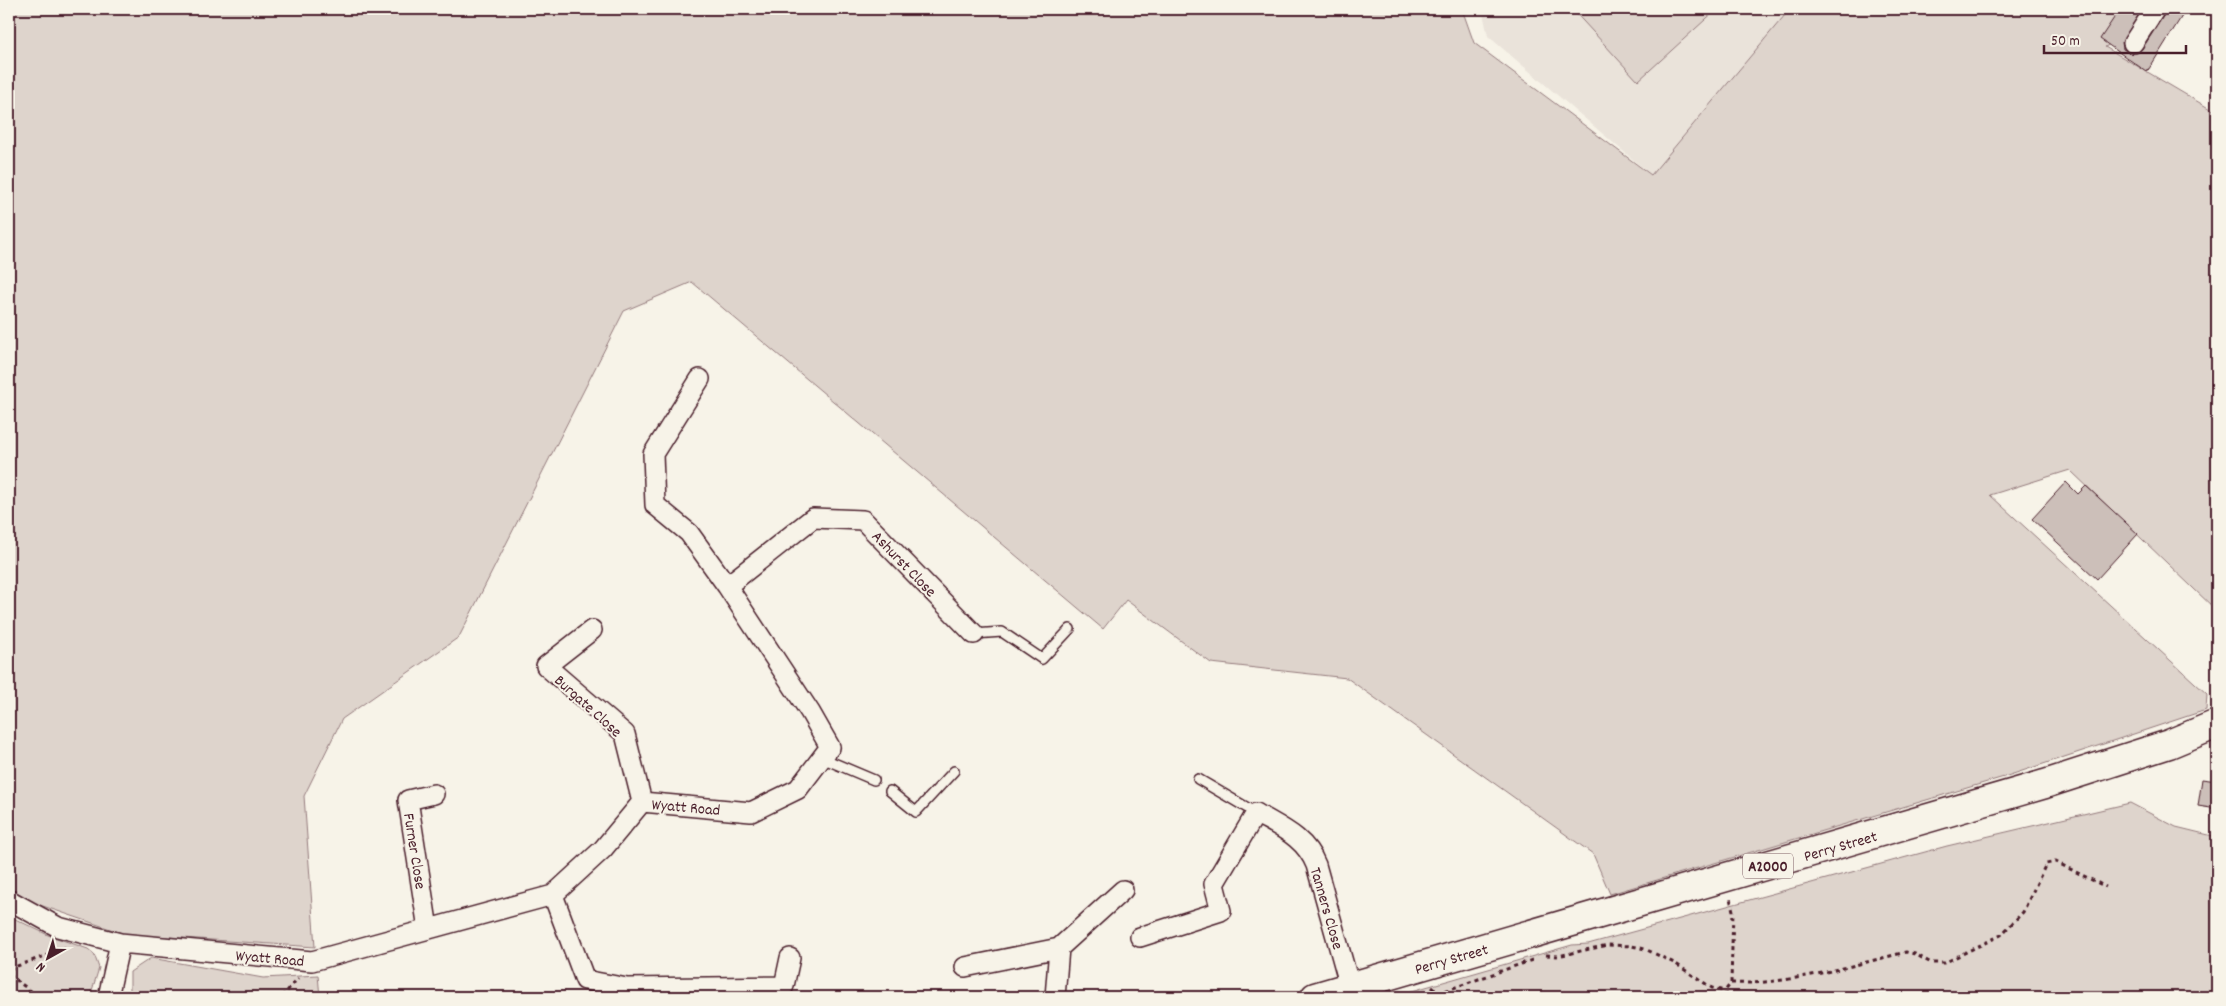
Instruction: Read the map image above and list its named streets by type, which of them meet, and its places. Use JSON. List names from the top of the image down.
{
  "streets": {
    "main road": ["Perry Street", "A2000"],
    "street": [
      "Ashurst Close",
      "Burgate Close",
      "Wyatt Road",
      "Furner Close",
      "Tanners Close"
    ]
  },
  "crossings": [
    ["Burgate Close", "Wyatt Road"],
    ["Wyatt Road", "Furner Close"],
    ["Perry Street", "Tanners Close"]
  ],
  "scale_bar": "50 m",
  "north": "bottom left"
}
